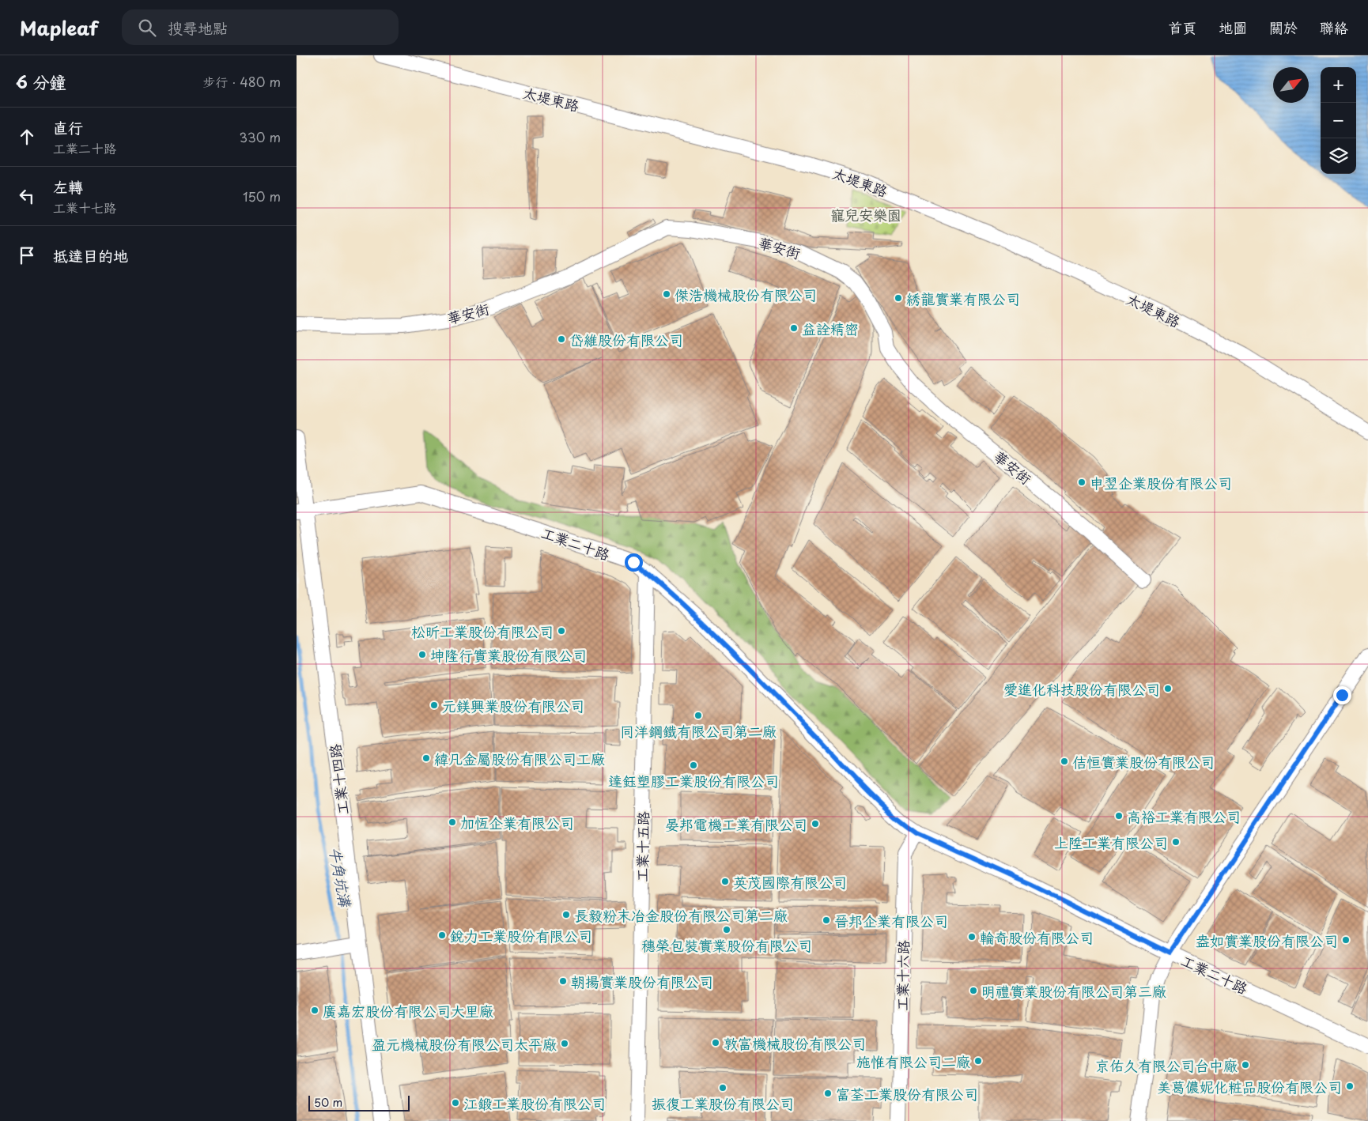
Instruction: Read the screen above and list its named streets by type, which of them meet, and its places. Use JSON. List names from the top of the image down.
{
  "streets": {
    "street": [
      "太堤東路",
      "華安街",
      "工業二十路",
      "工業十四路",
      "工業十五路",
      "工業十六路"
    ]
  },
  "crossings": [
    ["工業二十路", "工業十四路"],
    ["工業二十路", "工業十五路"],
    ["工業二十路", "工業十六路"]
  ],
  "water": ["牛角坑溝"],
  "parks": ["寵兒安樂園"],
  "places": [
    "傑浩機械股份有限公司",
    "綉龍實業有限公司",
    "益詮精密",
    "岱維股份有限公司",
    "申翌企業股份有限公司",
    "松昕工業股份有限公司",
    "坤隆行實業股份有限公司",
    "愛進化科技股份有限公司",
    "元鎂興業股份有限公司",
    "同洋鋼鐵有限公司第二廠",
    "緯凡金屬股份有限公司工廠",
    "佶恒實業股份有限公司",
    "達鈺塑膠工業股份有限公司",
    "高裕工業有限公司",
    "加恆企業有限公司",
    "晏邦電機工業有限公司",
    "上陞工業有限公司",
    "英茂國際有限公司",
    "長毅粉末冶金股份有限公司第二廠",
    "晉邦企業有限公司",
    "穗榮包裝實業股份有限公司",
    "銳力工業股份有限公司",
    "輪奇股份有限公司",
    "盎如實業股份有限公司",
    "朝揚實業股份有限公司",
    "明禮實業股份有限公司第三廠",
    "廣嘉宏股份有限公司大里廠",
    "敦富機械股份有限公司",
    "盈元機械股份有限公司太平廠",
    "施惟有限公司二廠",
    "京佑久有限公司台中廠",
    "美葛儂妮化粧品股份有限公司",
    "振復工業股份有限公司",
    "富荃工業股份有限公司",
    "江鍛工業股份有限公司"
  ],
  "scale_bar": "50 m",
  "north": "top right",
  "page": {
    "header": "Mapleaf",
    "search": "搜尋地點",
    "nav": [
      "首頁",
      "地圖",
      "關於",
      "聯絡"
    ],
    "heading": ["6 分鐘", "步行 · 480 m"],
    "map_buttons": ["+", "−"],
    "list": [
      ["直行", "工業二十路", "330 m"],
      ["左轉", "工業十七路", "150 m"],
      "抵達目的地"
    ],
    "scale": "50 m"
  }
}
